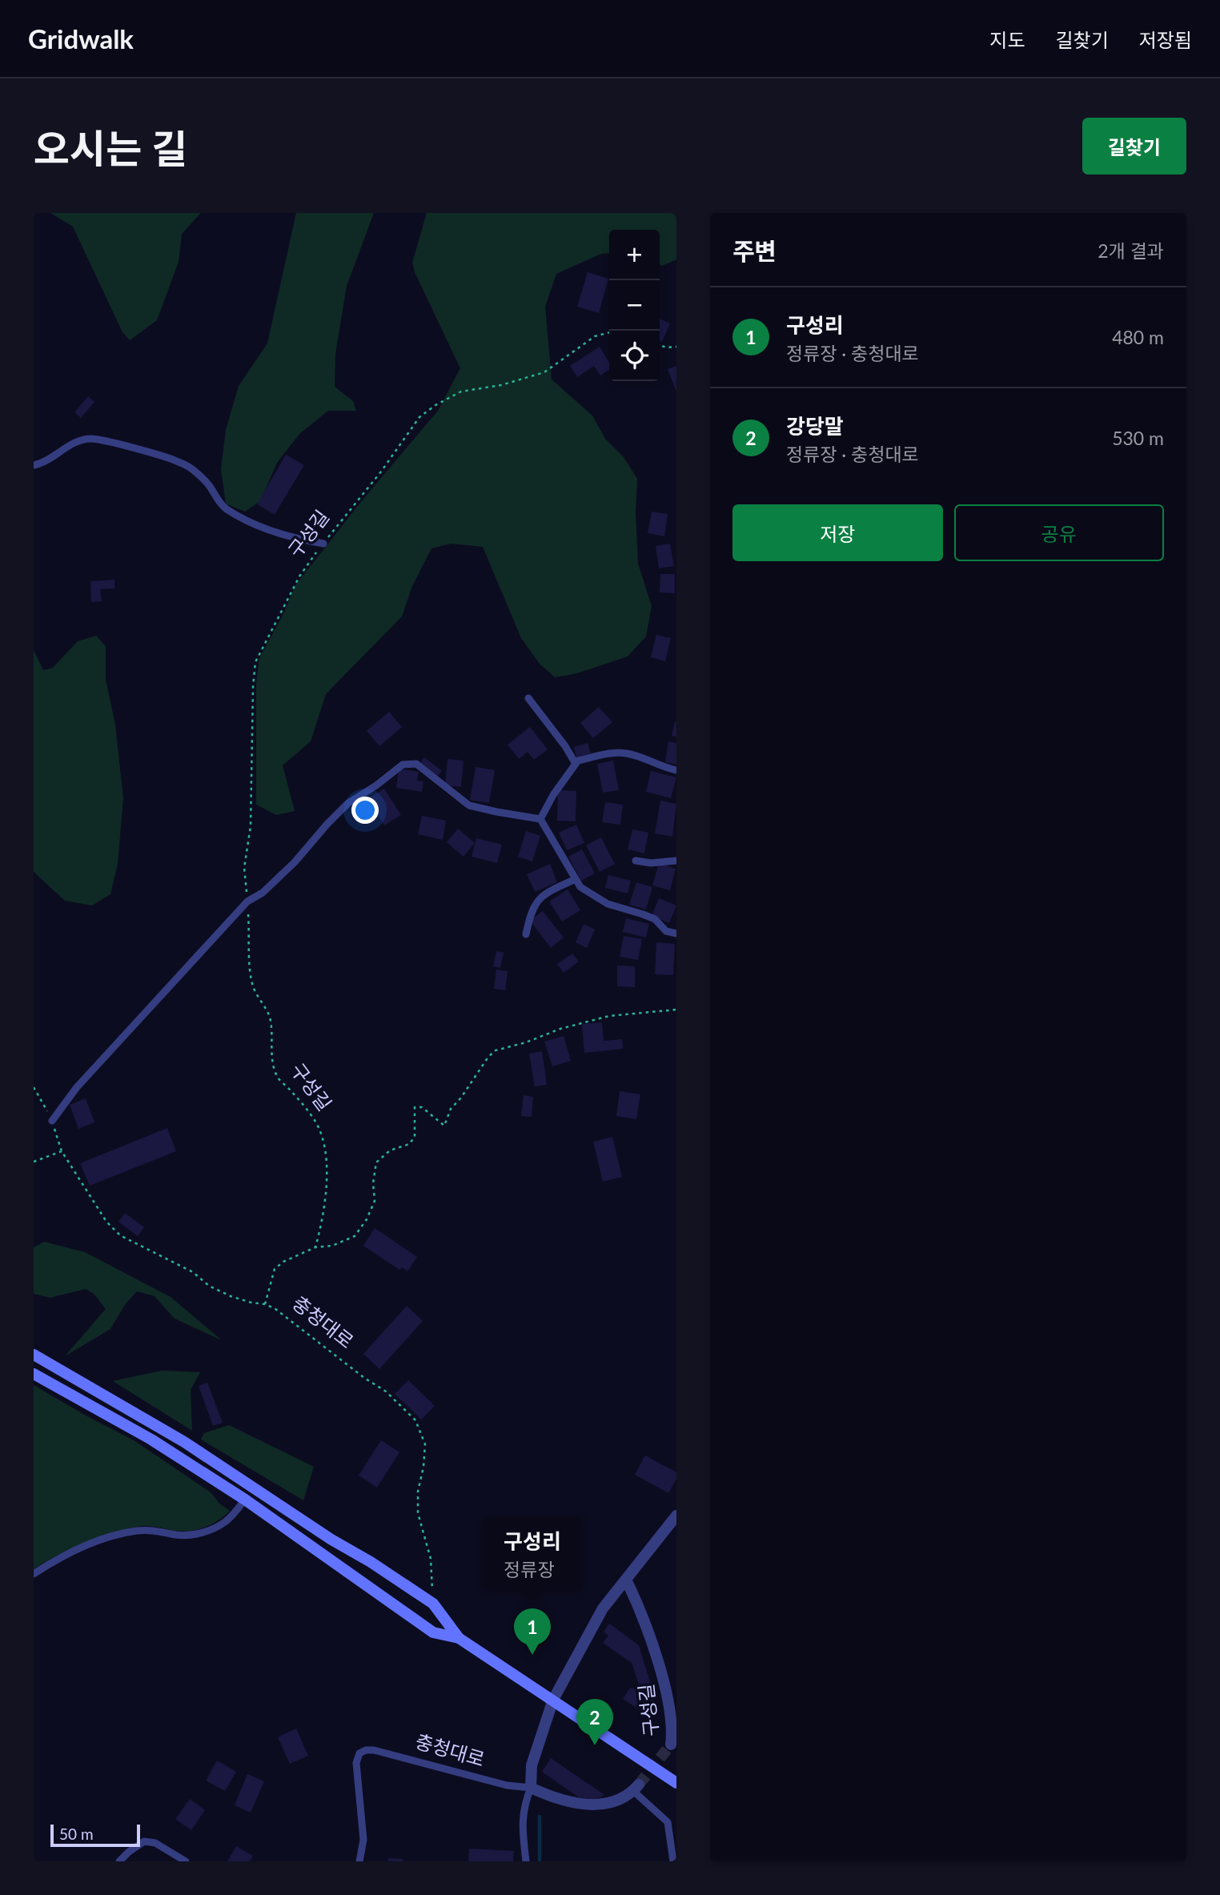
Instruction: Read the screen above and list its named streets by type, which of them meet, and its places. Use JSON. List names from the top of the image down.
{
  "streets": {
    "street": ["구성길"],
    "lane": ["충청대로"]
  },
  "scale_bar": "50 m",
  "page": {
    "header": "Gridwalk",
    "nav": ["지도", "길찾기", "저장됨"],
    "title": "오시는 길",
    "buttons": [
      "길찾기",
      ["저장", "공유"]
    ],
    "heading": ["주변", "2개 결과"],
    "map_buttons": ["+", "−"],
    "list": [
      {
        "mark": "1",
        "name": "구성리",
        "note": "정류장 · 충청대로",
        "value": "480 m"
      },
      {
        "mark": "2",
        "name": "강당말",
        "note": "정류장 · 충청대로",
        "value": "530 m"
      }
    ],
    "popup": ["구성리", "정류장"],
    "pins": ["1", "2"],
    "scale": "50 m"
  }
}
